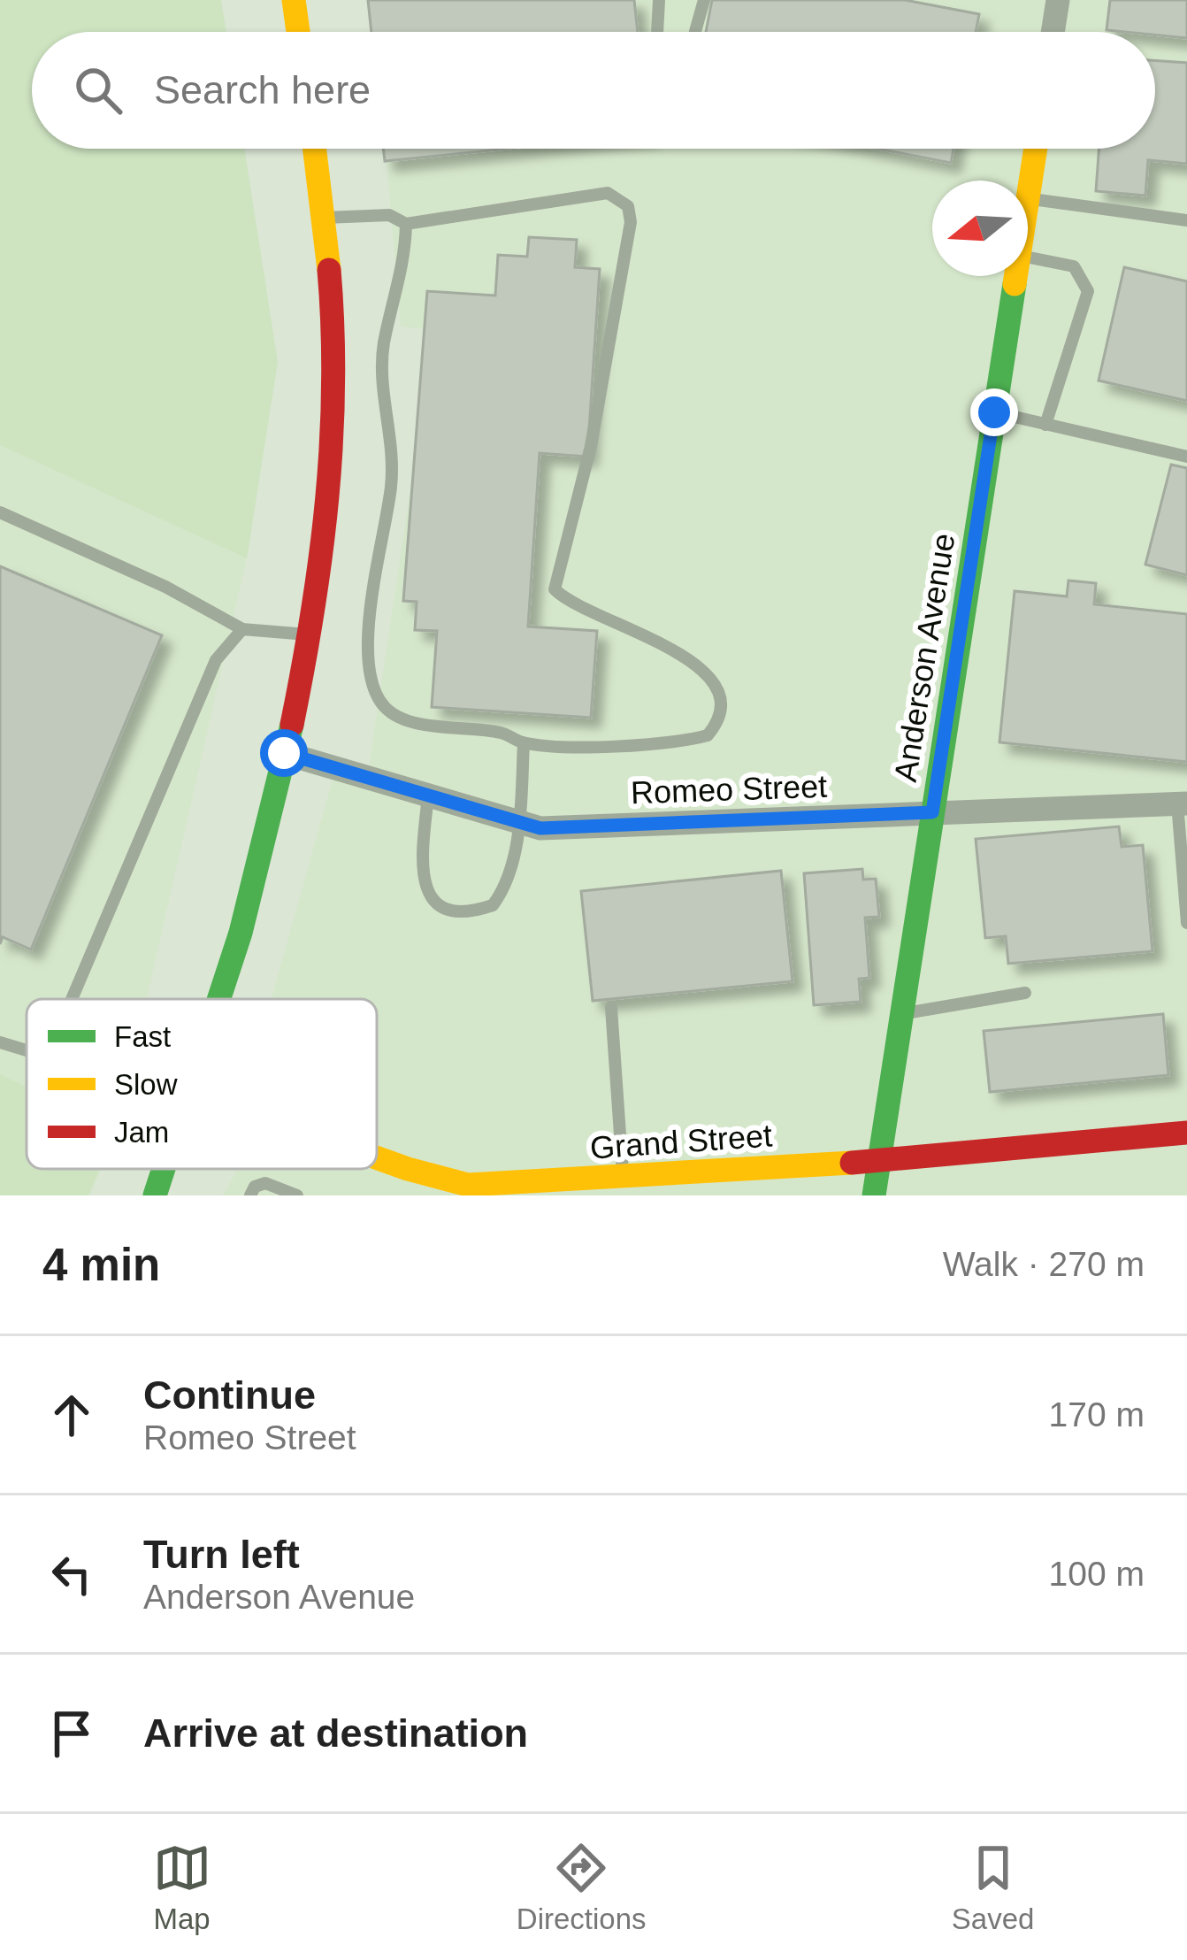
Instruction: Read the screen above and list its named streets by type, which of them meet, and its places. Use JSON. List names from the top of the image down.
{
  "streets": {
    "street": ["Anderson Avenue", "Romeo Street", "Grand Street"]
  },
  "crossings": [
    ["Anderson Avenue", "Romeo Street"],
    ["Anderson Avenue", "Grand Street"]
  ],
  "legend": ["Fast", "Slow", "Jam"],
  "north": "left",
  "page": {
    "search": "Search here",
    "heading": ["4 min", "Walk · 270 m"],
    "list": [
      ["Continue", "Romeo Street", "170 m"],
      ["Turn left", "Anderson Avenue", "100 m"],
      "Arrive at destination"
    ],
    "nav": ["Map", "Directions", "Saved"]
  }
}
